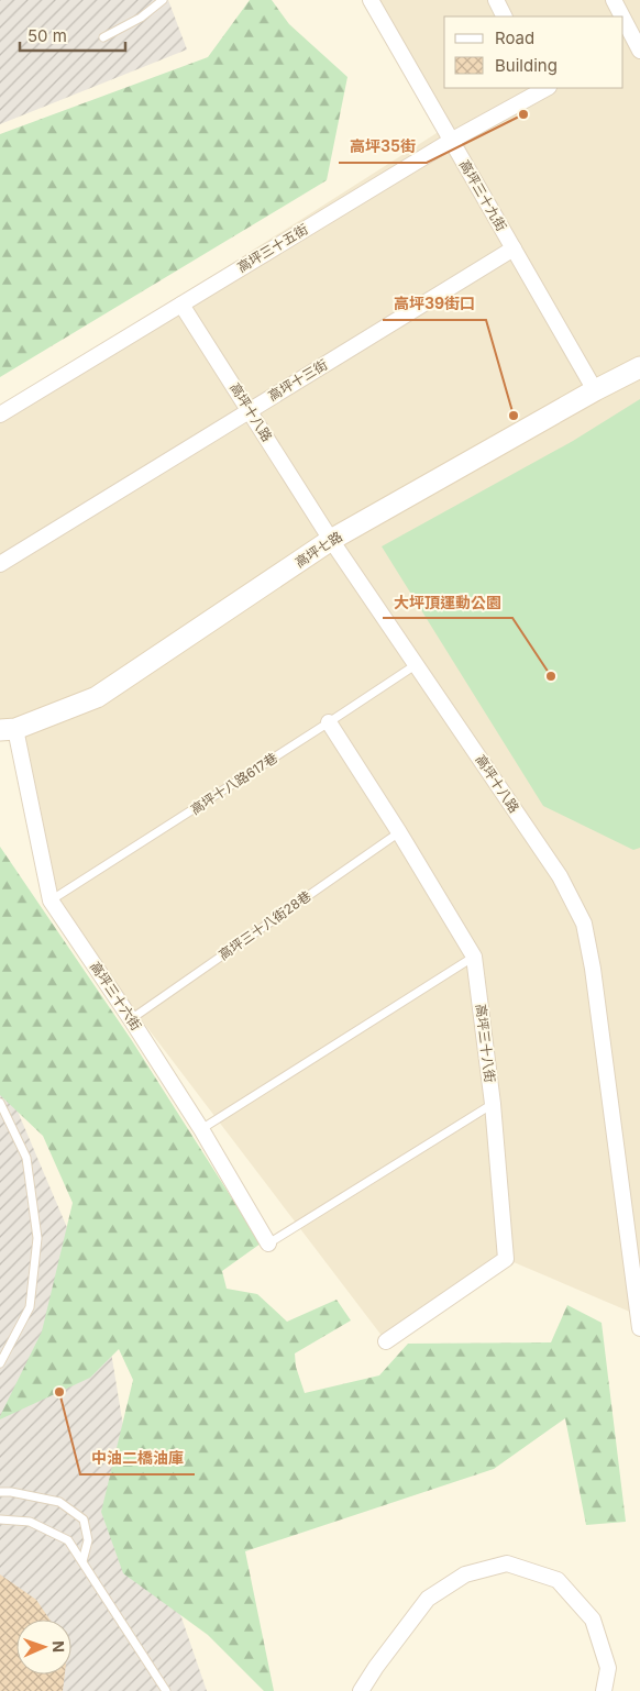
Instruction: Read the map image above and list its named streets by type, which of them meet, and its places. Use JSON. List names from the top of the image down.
{
  "streets": {
    "street": [
      "高坪三十九街",
      "高坪三十五街",
      "高坪十三街",
      "高坪十八路",
      "高坪七路",
      "高坪三十六街",
      "高坪三十八街"
    ],
    "lane": ["高坪十八路617巷", "高坪三十八街28巷"]
  },
  "crossings": [
    ["高坪三十九街", "高坪三十五街"],
    ["高坪三十九街", "高坪十三街"],
    ["高坪三十九街", "高坪七路"],
    ["高坪三十五街", "高坪十八路"],
    ["高坪十三街", "高坪十八路"],
    ["高坪十八路", "高坪七路"],
    ["高坪十八路", "高坪十八路617巷"],
    ["高坪七路", "高坪三十六街"],
    ["高坪十八路617巷", "高坪三十六街"],
    ["高坪十八路617巷", "高坪三十八街"],
    ["高坪三十八街28巷", "高坪三十六街"],
    ["高坪三十八街28巷", "高坪三十八街"]
  ],
  "places": [
    "高坪35街",
    "高坪39街口",
    "大坪頂運動公園",
    "中油二橋油庫"
  ],
  "legend": ["Road", "Building"],
  "scale_bar": "50 m",
  "north": "right"
}
